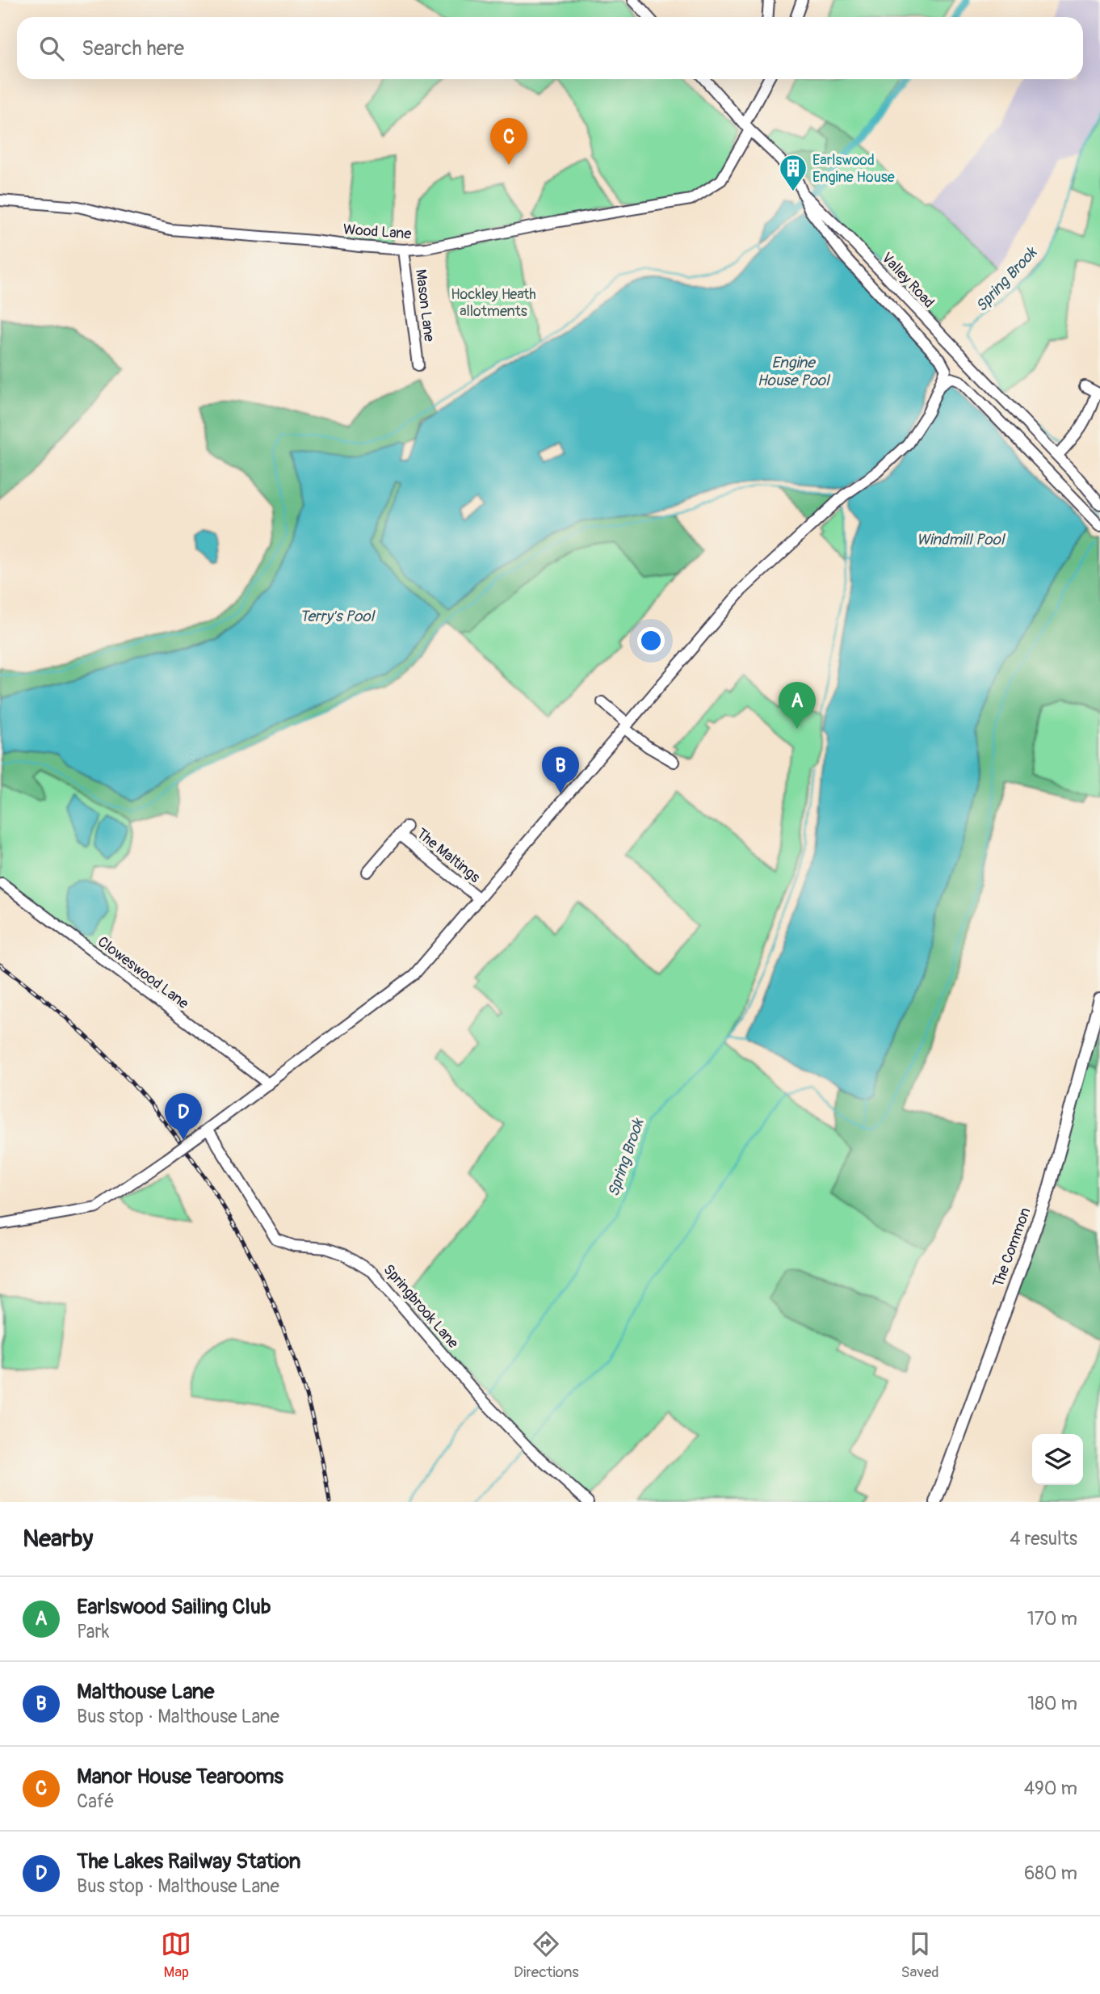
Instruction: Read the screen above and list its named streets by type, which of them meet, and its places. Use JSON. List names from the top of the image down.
{
  "streets": {
    "main road": ["The Common"],
    "street": [
      "Wood Lane",
      "Valley Road",
      "Mason Lane",
      "The Maltings",
      "Cloweswood Lane",
      "Springbrook Lane"
    ]
  },
  "crossings": [
    ["Wood Lane", "Valley Road"],
    ["Wood Lane", "Mason Lane"]
  ],
  "water": [
    "Spring Brook",
    "Engine House Pool",
    "Windmill Pool",
    "Terry's Pool"
  ],
  "parks": ["Hockley Heath allotments"],
  "places": {
    "building": ["Earlswood Engine House"]
  },
  "page": {
    "search": "Search here",
    "pins": [
      "C",
      "A",
      "B",
      "D"
    ],
    "heading": ["Nearby", "4 results"],
    "list": [
      {
        "mark": "A",
        "name": "Earlswood Sailing Club",
        "note": "Park",
        "value": "170 m"
      },
      {
        "mark": "B",
        "name": "Malthouse Lane",
        "note": "Bus stop · Malthouse Lane",
        "value": "180 m"
      },
      {
        "mark": "C",
        "name": "Manor House Tearooms",
        "note": "Café",
        "value": "490 m"
      },
      {
        "mark": "D",
        "name": "The Lakes Railway Station",
        "note": "Bus stop · Malthouse Lane",
        "value": "680 m"
      }
    ],
    "nav": ["Map", "Directions", "Saved"]
  }
}
